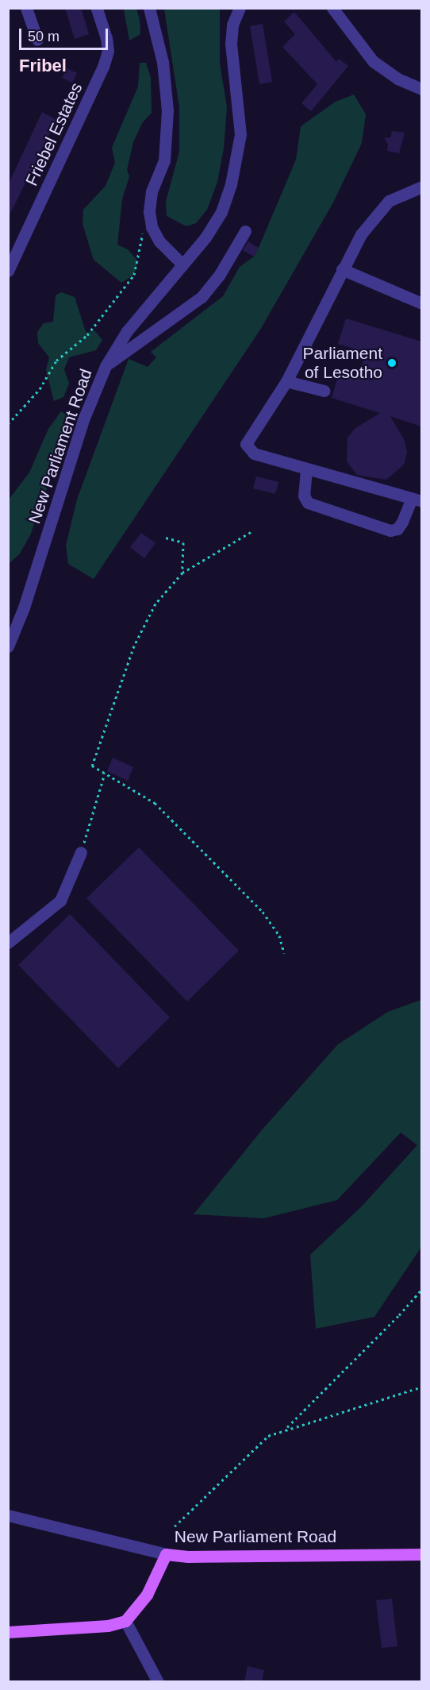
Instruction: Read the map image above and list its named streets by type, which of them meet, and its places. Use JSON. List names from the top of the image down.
{
  "streets": {
    "main road": ["New Parliament Road"],
    "street": ["Friebel Estates"]
  },
  "districts": ["Fribel"],
  "places": ["Parliament of Lesotho"],
  "scale_bar": "50 m"
}
